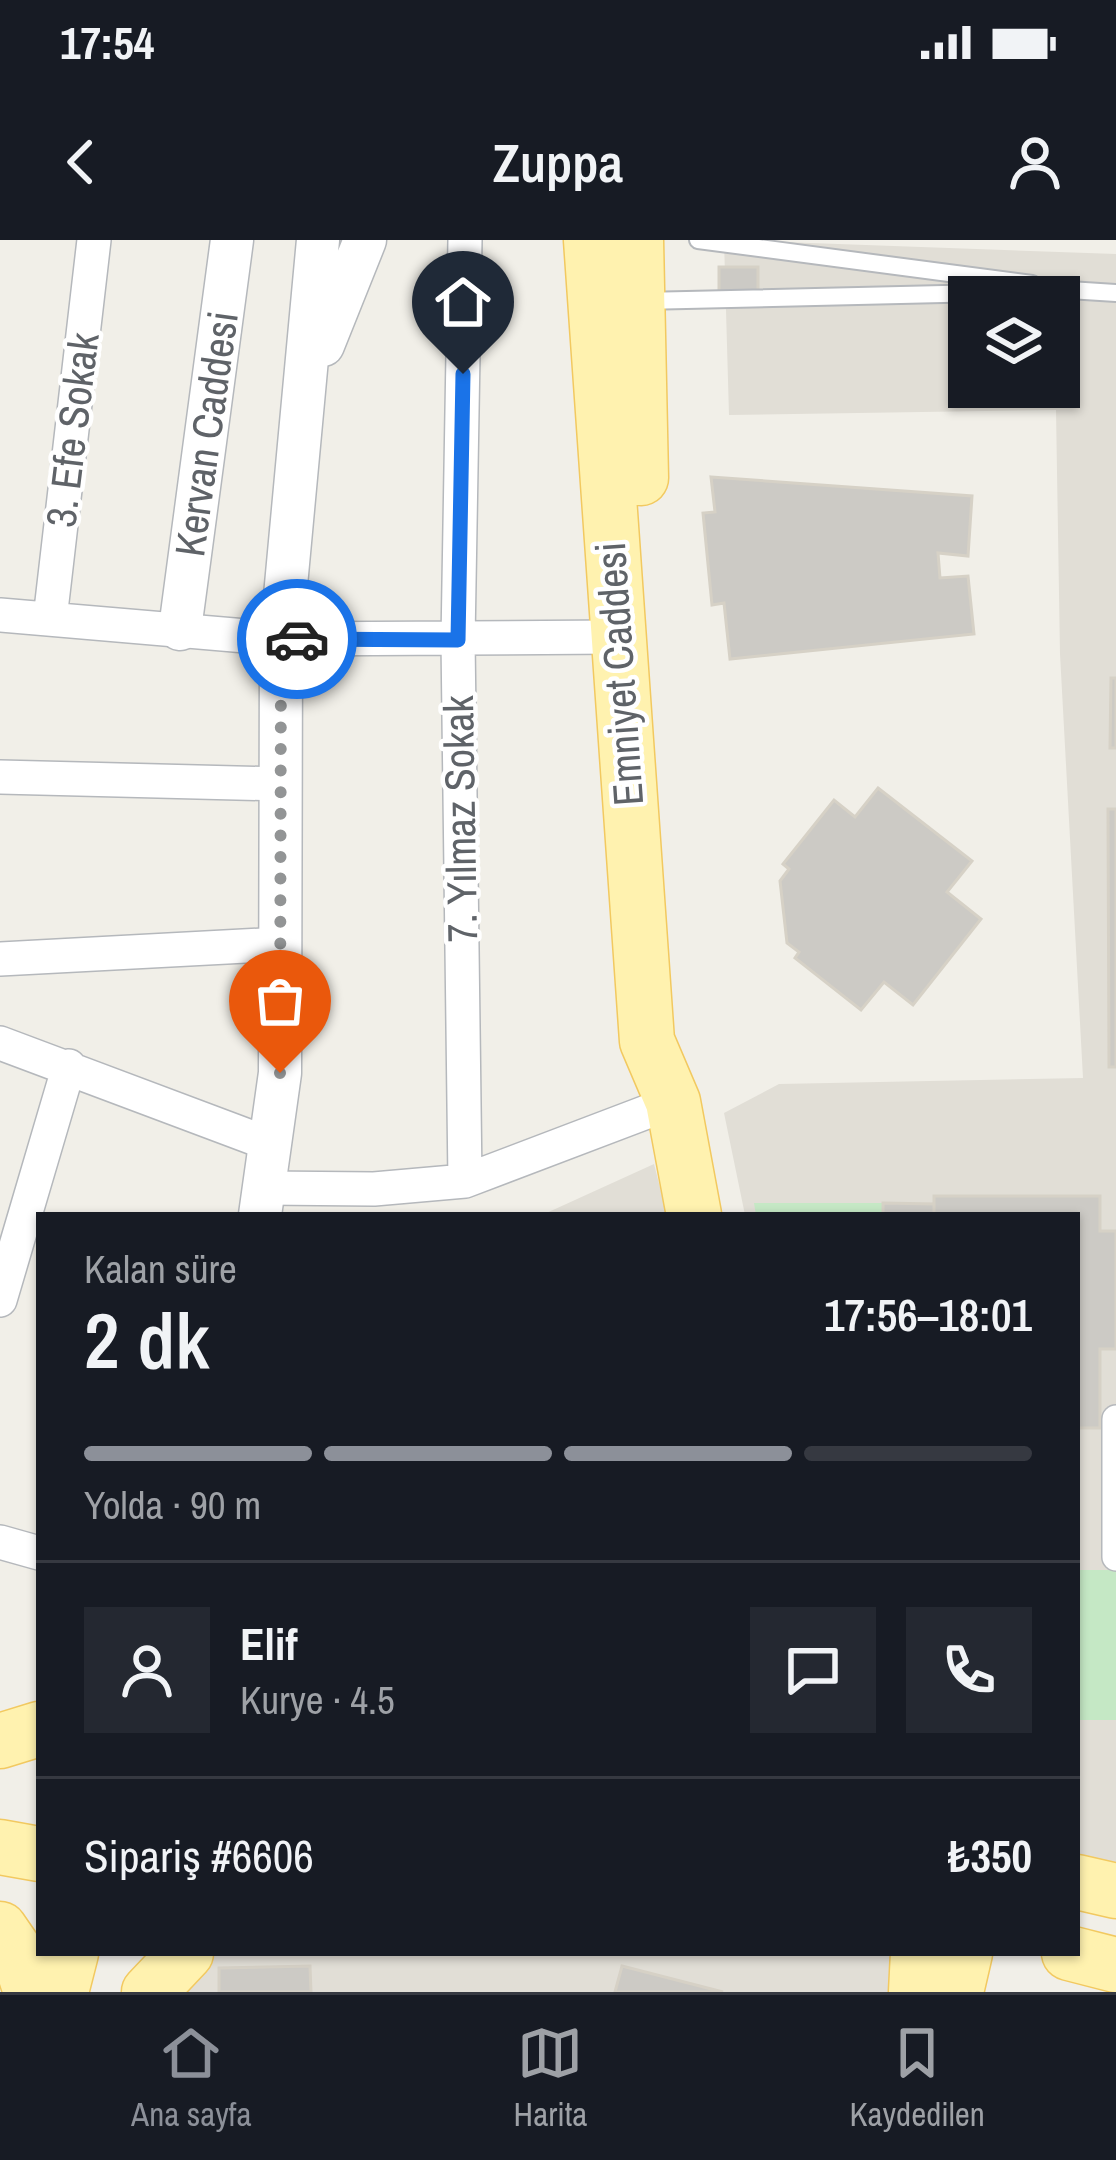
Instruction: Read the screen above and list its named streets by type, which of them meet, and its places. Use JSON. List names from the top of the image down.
{
  "streets": {
    "main road": ["Emniyet Caddesi"],
    "street": ["3. Efe Sokak", "Kervan Caddesi", "7. Yılmaz Sokak"]
  },
  "page": {
    "status": "17:54",
    "header": "Zuppa",
    "heading": ["2 dk", "Kalan süre", "17:56–18:01"],
    "panel": [
      "Elif",
      "Kurye · 4.5",
      "Sipariş #6606",
      "₺350"
    ],
    "bar": "Yolda · 90 m",
    "tabs": ["Ana sayfa", "Harita", "Kaydedilen"]
  }
}
